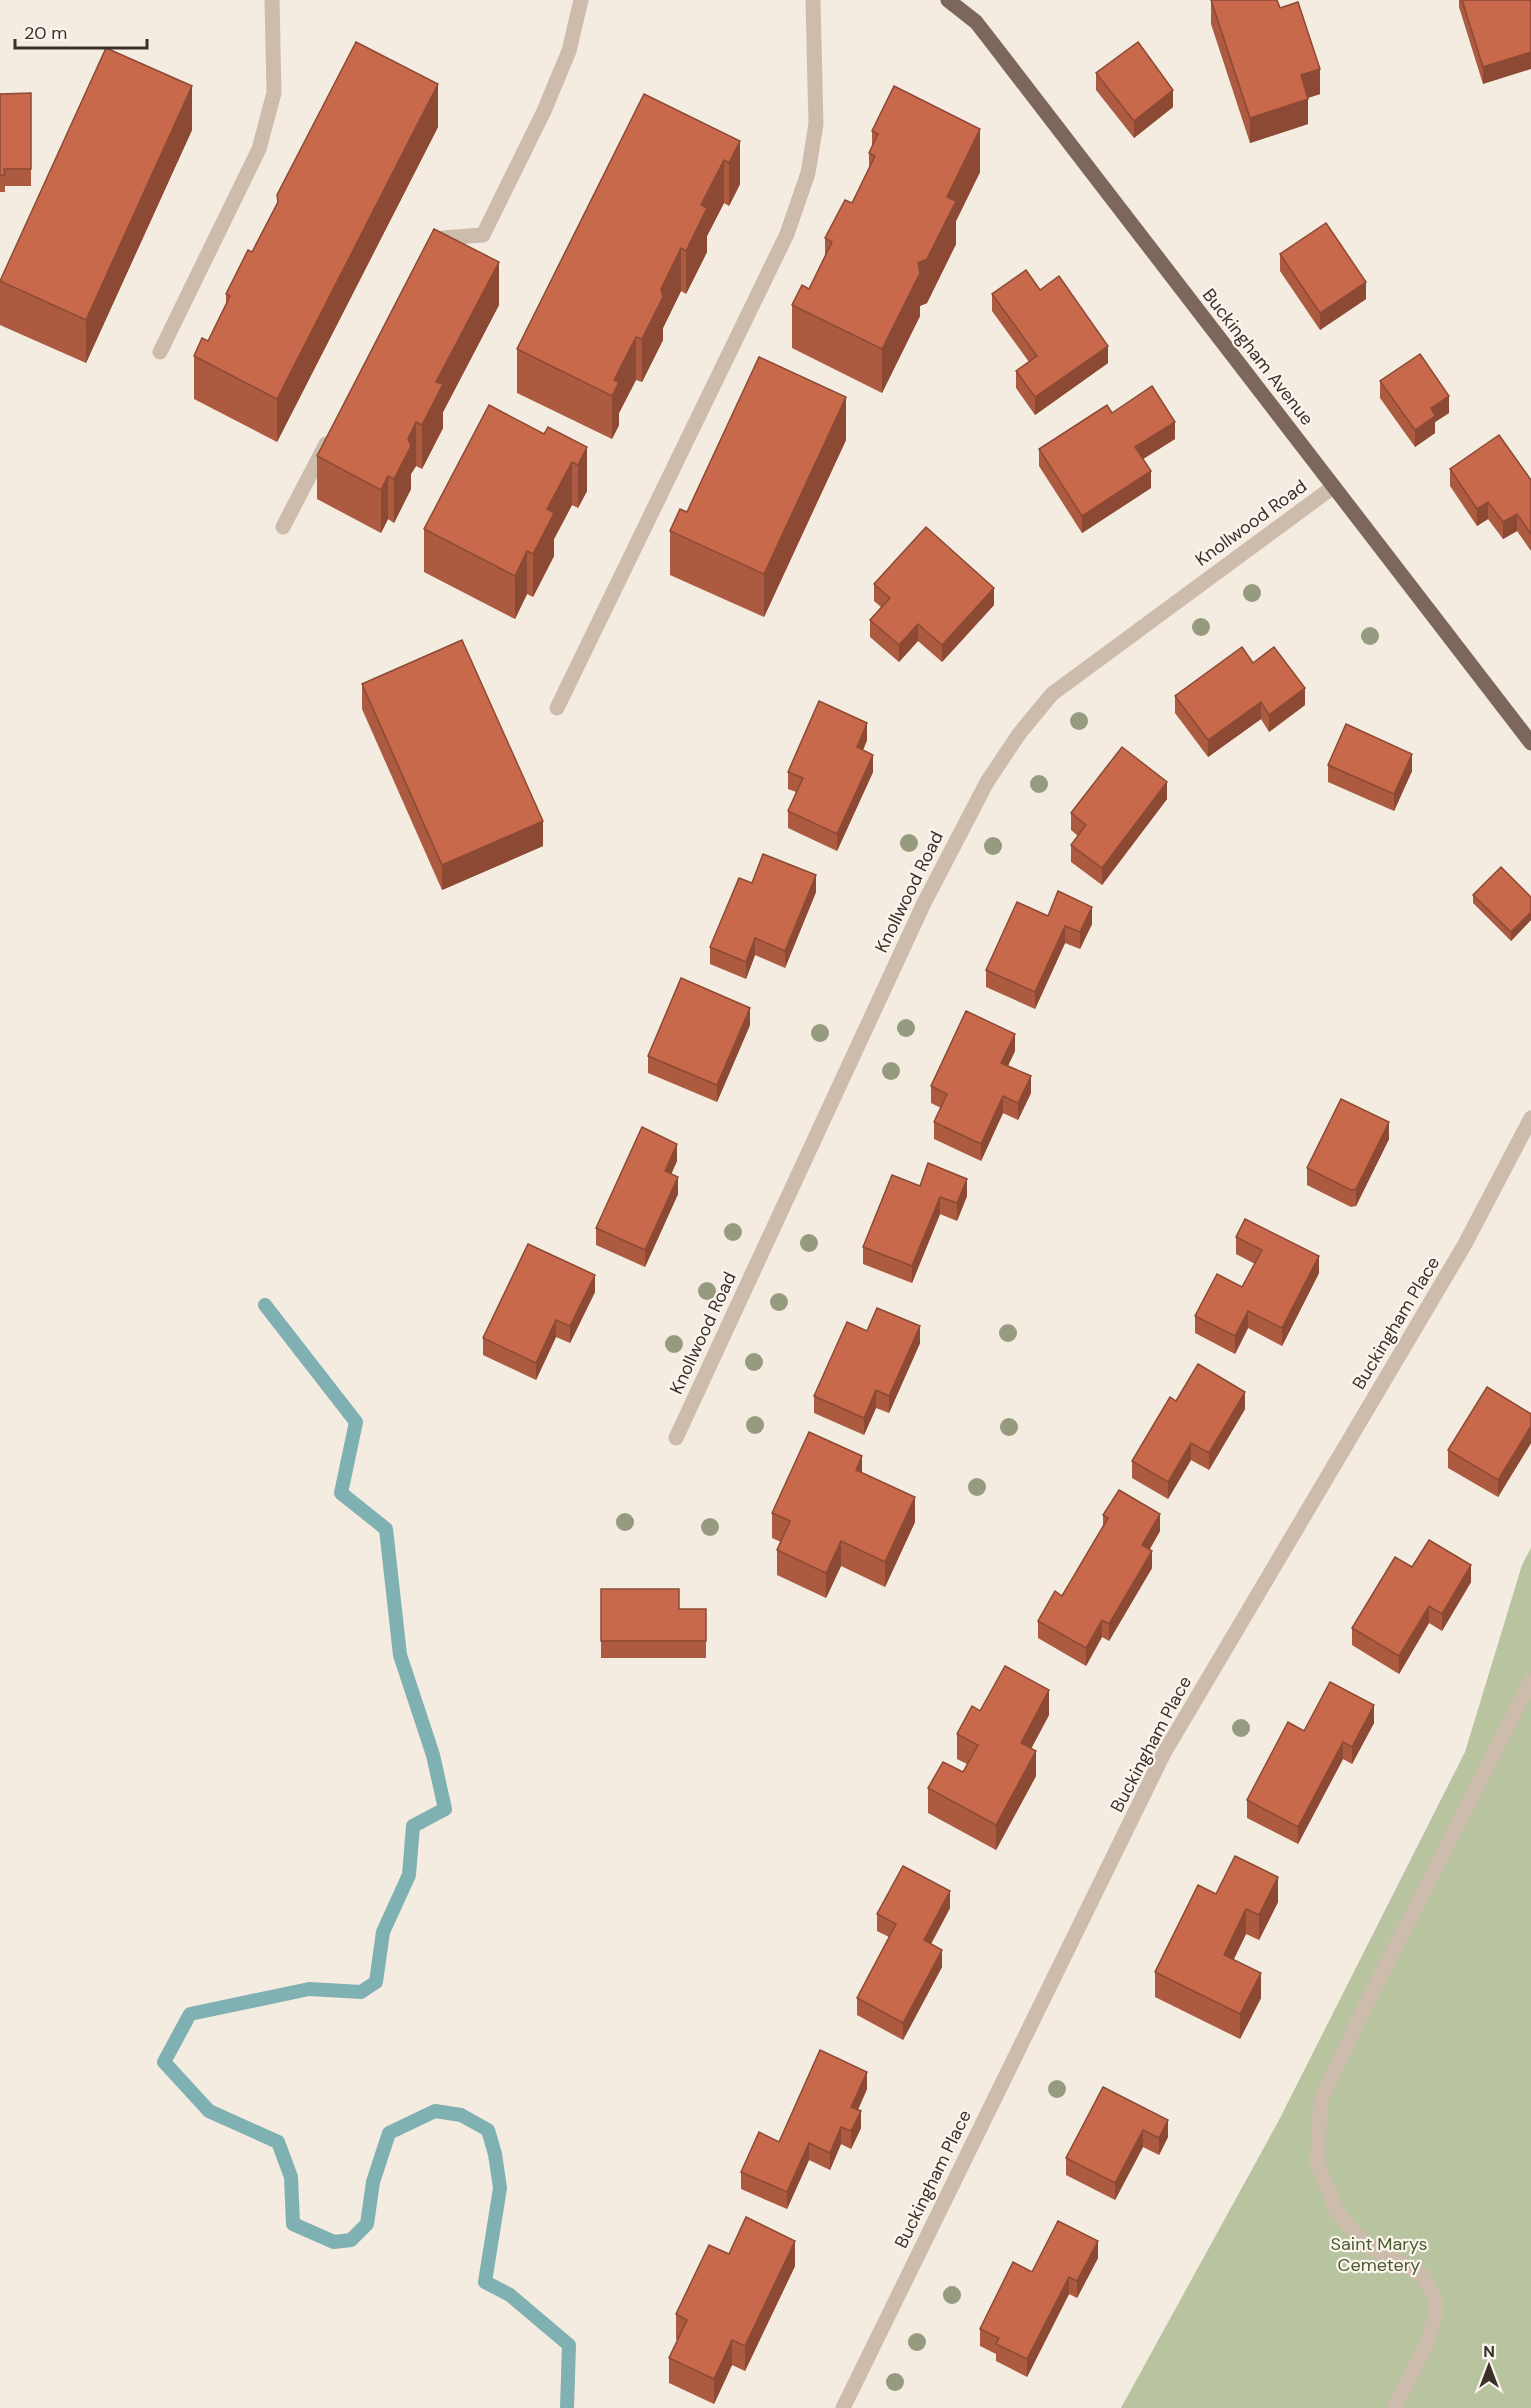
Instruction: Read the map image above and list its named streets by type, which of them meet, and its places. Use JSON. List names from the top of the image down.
{
  "streets": {
    "main road": ["Buckingham Avenue"],
    "street": ["Knollwood Road", "Buckingham Place"]
  },
  "crossings": [
    ["Buckingham Avenue", "Knollwood Road"]
  ],
  "parks": ["Saint Marys Cemetery"],
  "scale_bar": "20 m",
  "north": "top"
}
